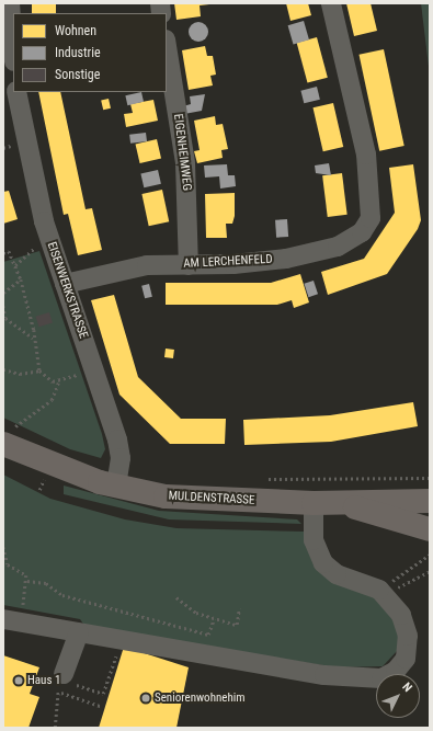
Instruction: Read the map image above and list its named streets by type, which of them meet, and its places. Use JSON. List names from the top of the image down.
{
  "streets": {
    "main road": ["MULDENSTRASSE"],
    "street": ["EIGENHEIMWEG", "AM LERCHENFELD", "EISENWERKSTRASSE"]
  },
  "crossings": [
    ["EIGENHEIMWEG", "AM LERCHENFELD"],
    ["AM LERCHENFELD", "EISENWERKSTRASSE"],
    ["EISENWERKSTRASSE", "MULDENSTRASSE"]
  ],
  "places": ["Haus 1", "Seniorenwohnehim"],
  "legend": ["Wohnen", "Industrie", "Sonstige"],
  "north": "top right"
}
